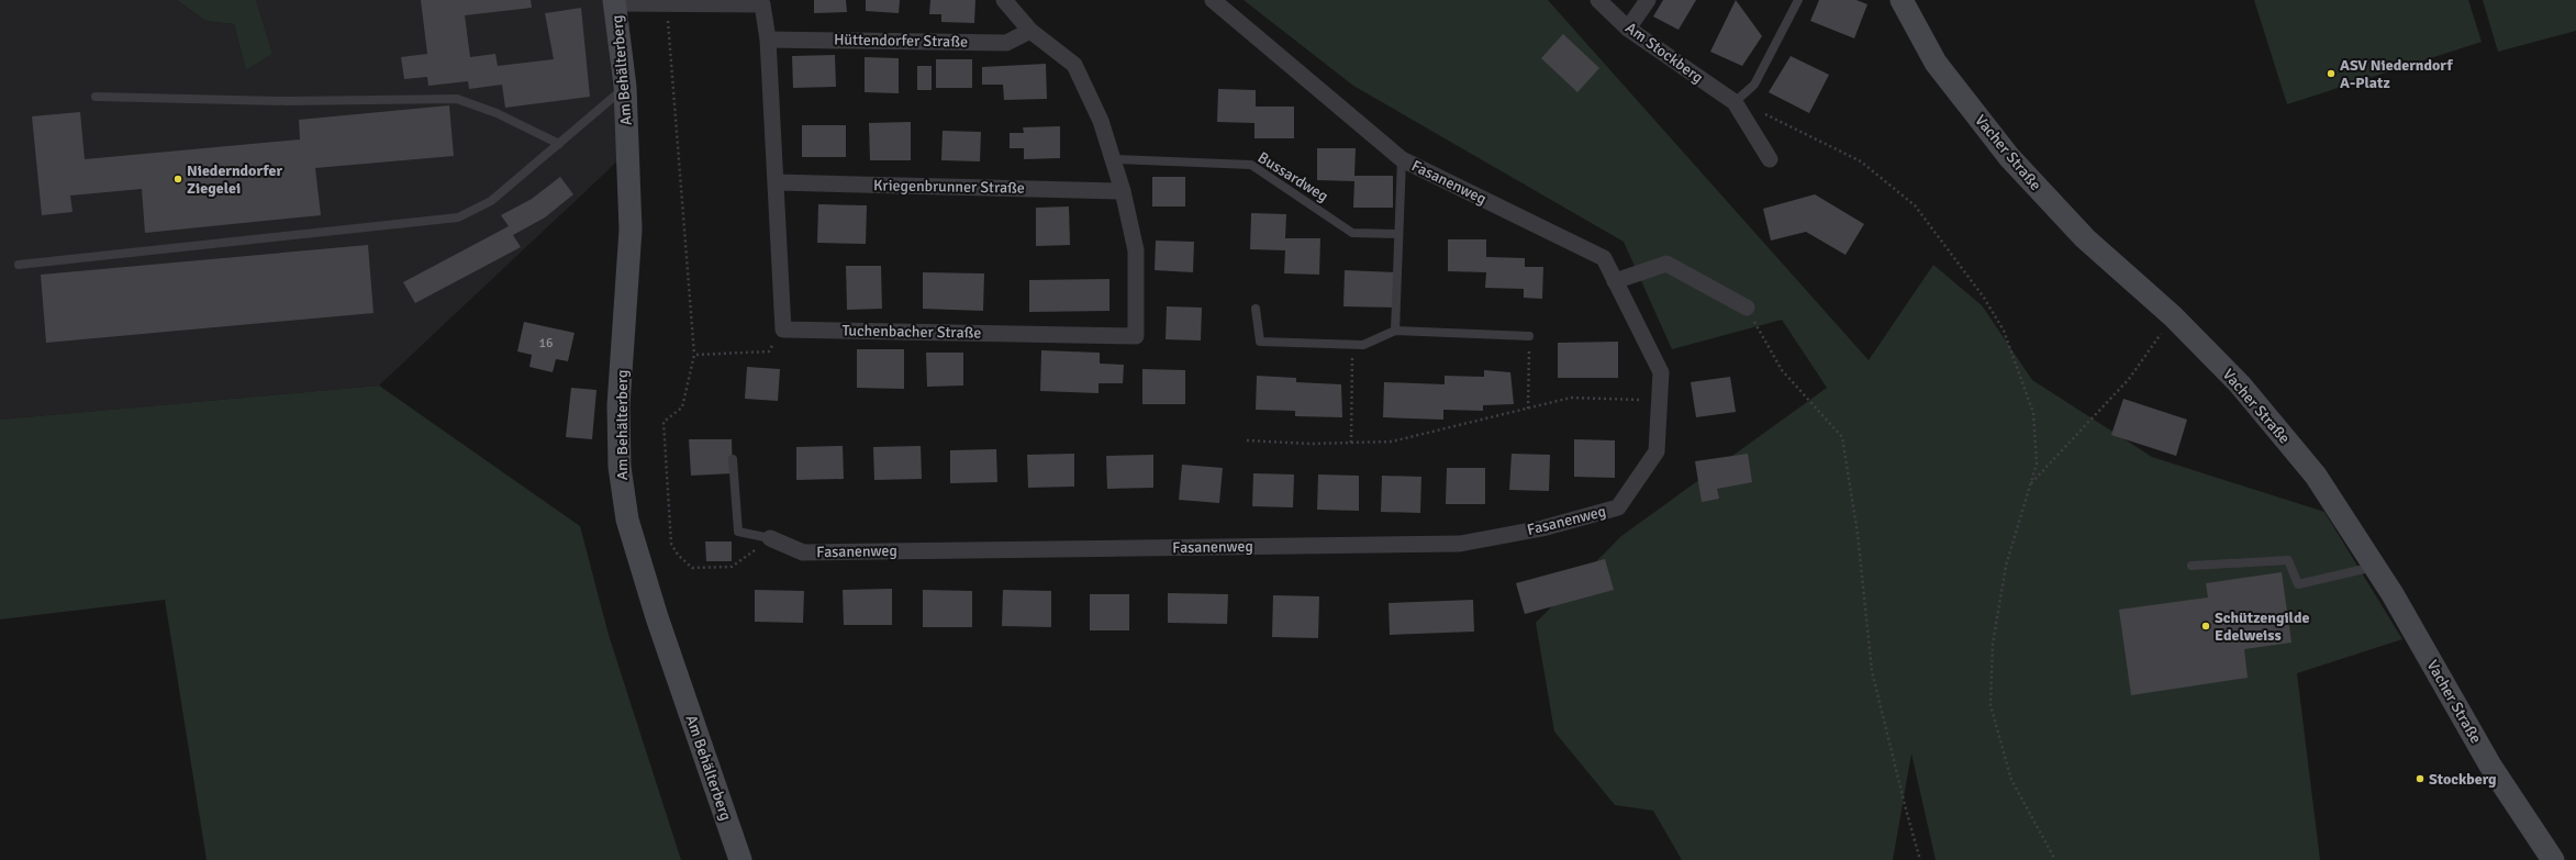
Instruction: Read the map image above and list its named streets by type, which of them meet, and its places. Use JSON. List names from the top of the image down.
{
  "streets": {
    "main road": ["Am Behälterberg", "Vacher Straße"],
    "street": [
      "Hüttendorfer Straße",
      "Am Stockberg",
      "Fasanenweg",
      "Kriegenbrunner Straße",
      "Tuchenbacher Straße"
    ],
    "lane": ["Bussardweg"]
  },
  "crossings": [
    ["Hüttendorfer Straße", "Tuchenbacher Straße"],
    ["Bussardweg", "Tuchenbacher Straße"],
    ["Kriegenbrunner Straße", "Tuchenbacher Straße"]
  ],
  "places": [
    "ASV Niederndorf A-Platz",
    "Niederndorfer Ziegelei",
    "Schützengilde Edelweiss",
    "Stockberg"
  ],
  "house_numbers": ["16"]
}
